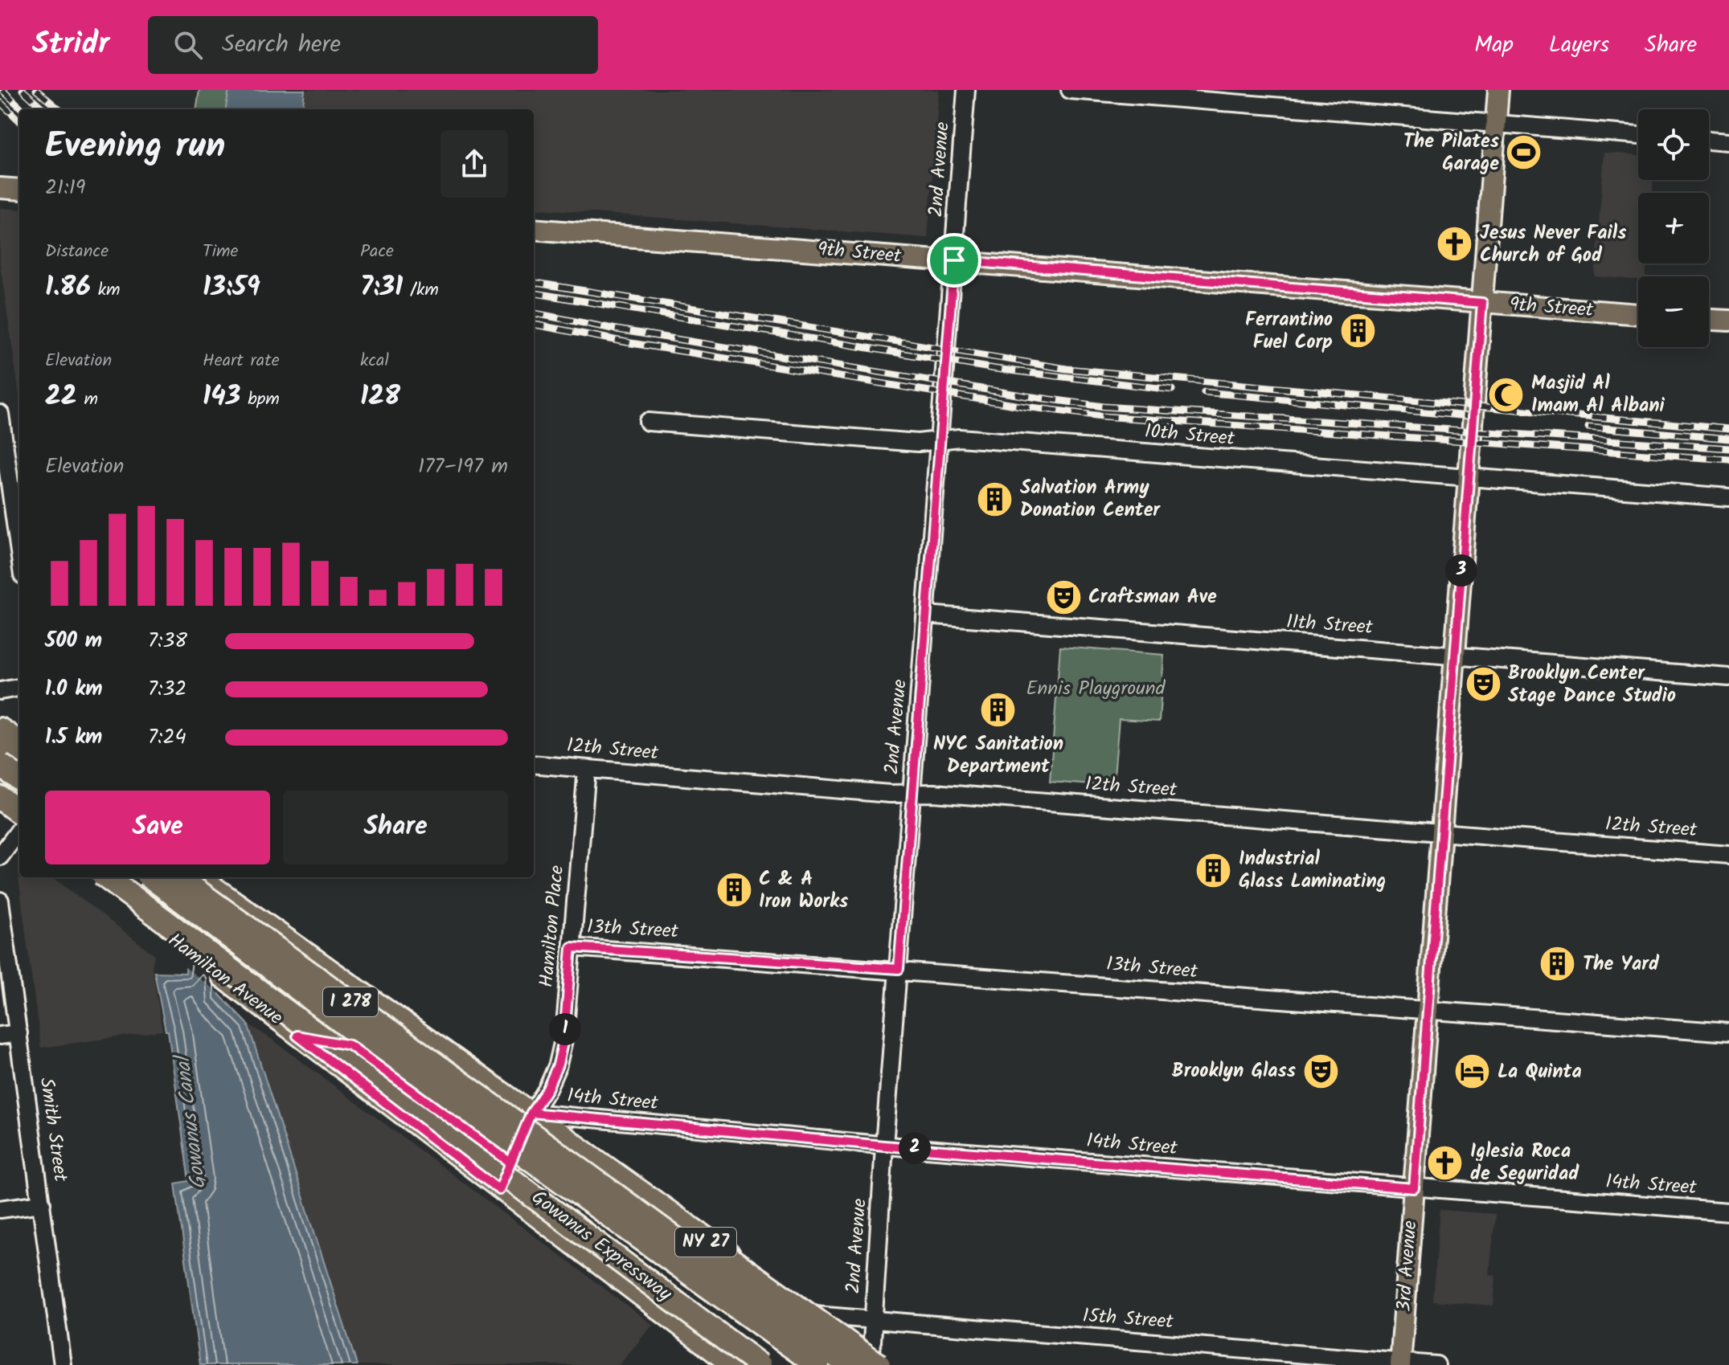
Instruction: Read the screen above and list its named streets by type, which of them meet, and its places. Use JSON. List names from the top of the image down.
{
  "streets": {
    "highway": ["I 278", "NY 27", "Gowanus Expressway"],
    "main road": ["9th Street", "Hamilton Avenue", "3rd Avenue"],
    "street": [
      "2nd Avenue",
      "10th Street",
      "11th Street",
      "12th Street",
      "Hamilton Place",
      "13th Street",
      "14th Street",
      "Smith Street",
      "15th Street"
    ]
  },
  "crossings": [
    ["2nd Avenue", "9th Street"],
    ["2nd Avenue", "10th Street"],
    ["2nd Avenue", "11th Street"],
    ["2nd Avenue", "12th Street"],
    ["2nd Avenue", "13th Street"],
    ["2nd Avenue", "14th Street"],
    ["2nd Avenue", "NY 27"],
    ["2nd Avenue", "15th Street"],
    ["9th Street", "3rd Avenue"],
    ["10th Street", "3rd Avenue"],
    ["11th Street", "3rd Avenue"],
    ["12th Street", "Hamilton Place"],
    ["12th Street", "3rd Avenue"],
    ["Hamilton Place", "13th Street"],
    ["Hamilton Place", "Hamilton Avenue"],
    ["Hamilton Place", "I 278"],
    ["Hamilton Place", "14th Street"],
    ["Hamilton Place", "NY 27"],
    ["13th Street", "3rd Avenue"],
    ["I 278", "14th Street"],
    ["I 278", "NY 27"],
    ["14th Street", "NY 27"],
    ["14th Street", "3rd Avenue"],
    ["3rd Avenue", "15th Street"]
  ],
  "water": ["Gowanus Canal"],
  "parks": ["Ennis Playground"],
  "places": {
    "sports": ["The Pilates Garage"],
    "church": ["Jesus Never Fails Church of God", "Iglesia Roca de Seguridad"],
    "building": [
      "Ferrantino Fuel Corp",
      "Salvation Army Donation Center",
      "NYC Sanitation Department",
      "Industrial Glass Laminating",
      "C & A Iron Works",
      "The Yard"
    ],
    "mosque": ["Masjid Al Imam Al Albani"],
    "theatre": ["Craftsman Ave", "Brooklyn Center Stage Dance Studio", "Brooklyn Glass"],
    "hotel": ["La Quinta"]
  },
  "page": {
    "header": "Stridr",
    "search": "Search here",
    "nav": ["Map", "Layers", "Share"],
    "map_buttons": ["+", "−"],
    "heading": ["Evening run", "21:19"],
    "stats": [
      ["Distance", "1.86 km"],
      ["Time", "13:59"],
      ["Pace", "7:31 /km"],
      ["Elevation", "22 m"],
      ["Heart rate", "143 bpm"],
      ["kcal", "128"]
    ],
    "chart": ["Elevation", "177–197 m"],
    "pins": ["3", "1", "2"],
    "list": [
      {
        "name": "500 m",
        "note": "7:38"
      },
      {
        "name": "1.0 km",
        "note": "7:32"
      },
      {
        "name": "1.5 km",
        "note": "7:24"
      }
    ],
    "buttons": ["Save", "Share"]
  }
}
